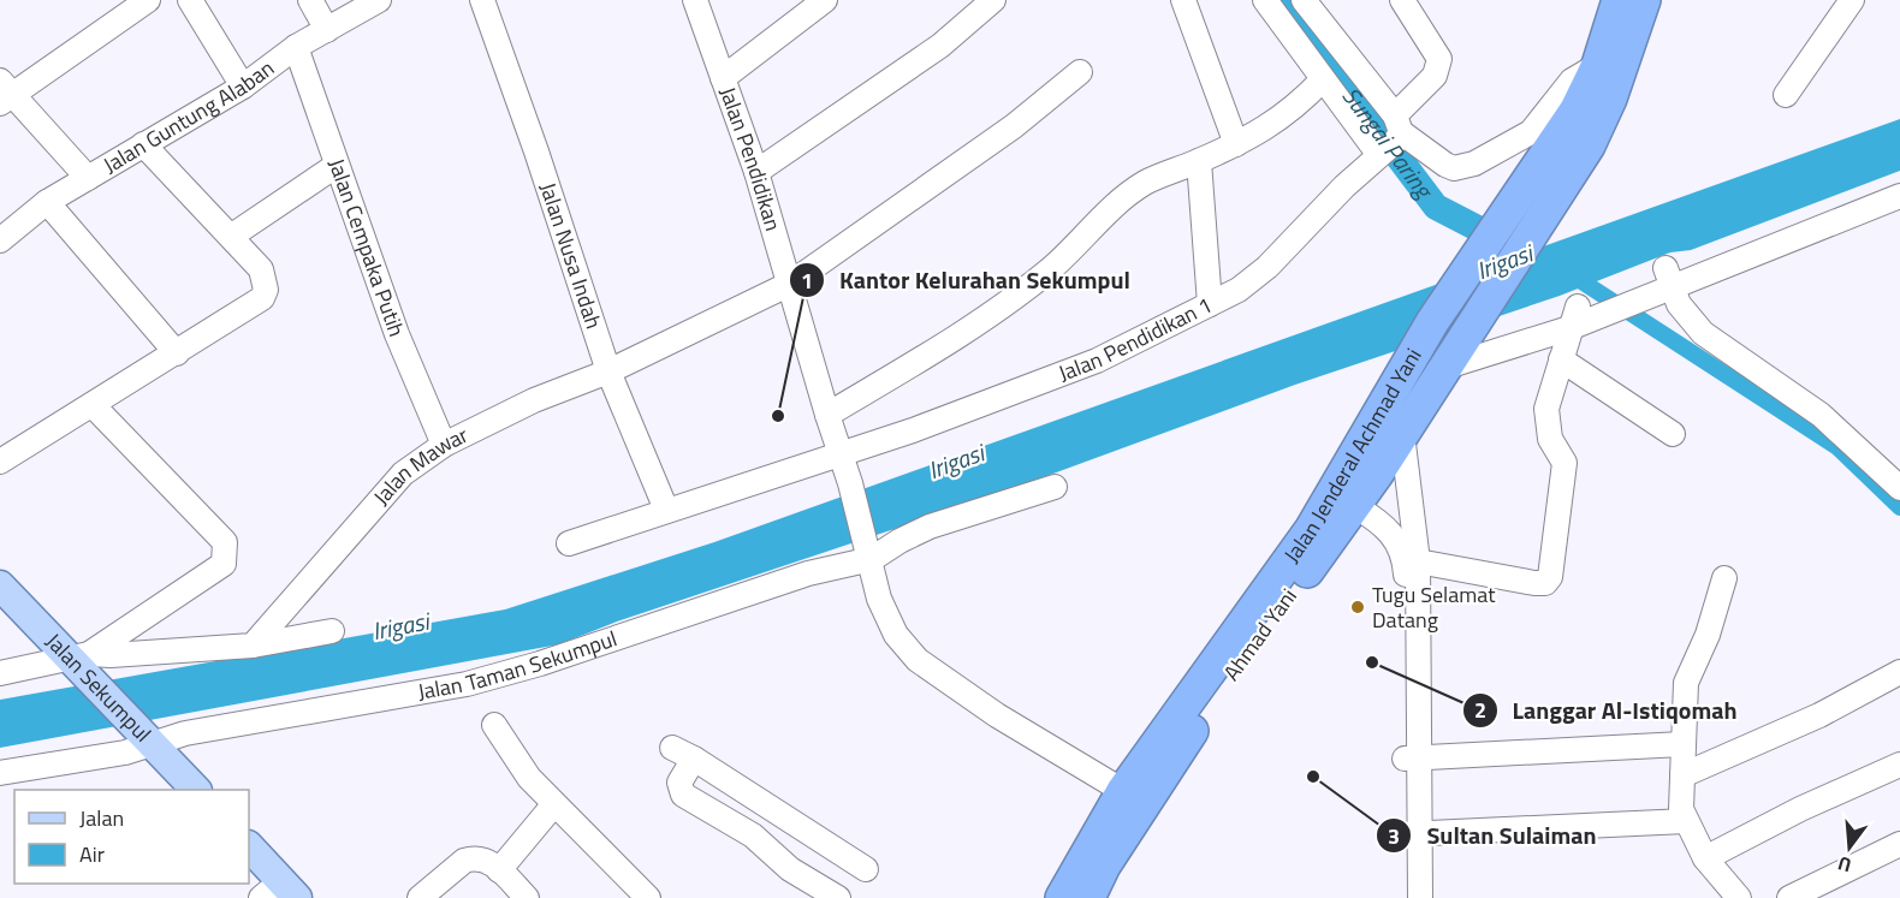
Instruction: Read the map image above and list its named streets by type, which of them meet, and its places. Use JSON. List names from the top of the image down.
{
  "streets": {
    "highway": ["Jalan Jenderal Achmad Yani", "Ahmad Yani"],
    "main road": ["Jalan Sekumpul"],
    "street": [
      "Jalan Guntung Alaban",
      "Jalan Pendidikan",
      "Jalan Cempaka Putih",
      "Jalan Nusa Indah",
      "Jalan Pendidikan 1",
      "Jalan Mawar",
      "Jalan Taman Sekumpul"
    ]
  },
  "crossings": [
    ["Jalan Guntung Alaban", "Jalan Cempaka Putih"],
    ["Jalan Pendidikan", "Jalan Pendidikan 1"],
    ["Jalan Pendidikan", "Jalan Mawar"],
    ["Jalan Pendidikan", "Jalan Taman Sekumpul"],
    ["Jalan Cempaka Putih", "Jalan Mawar"],
    ["Jalan Nusa Indah", "Jalan Pendidikan 1"],
    ["Jalan Nusa Indah", "Jalan Mawar"],
    ["Jalan Jenderal Achmad Yani", "Ahmad Yani"],
    ["Jalan Taman Sekumpul", "Jalan Sekumpul"]
  ],
  "water": ["Sungai Paring", "Irigasi"],
  "places": [
    "Kantor Kelurahan Sekumpul",
    "Tugu Selamat Datang",
    "Langgar Al-Istiqomah",
    "Sultan Sulaiman"
  ],
  "legend": ["Jalan", "Air"],
  "north": "bottom"
}
